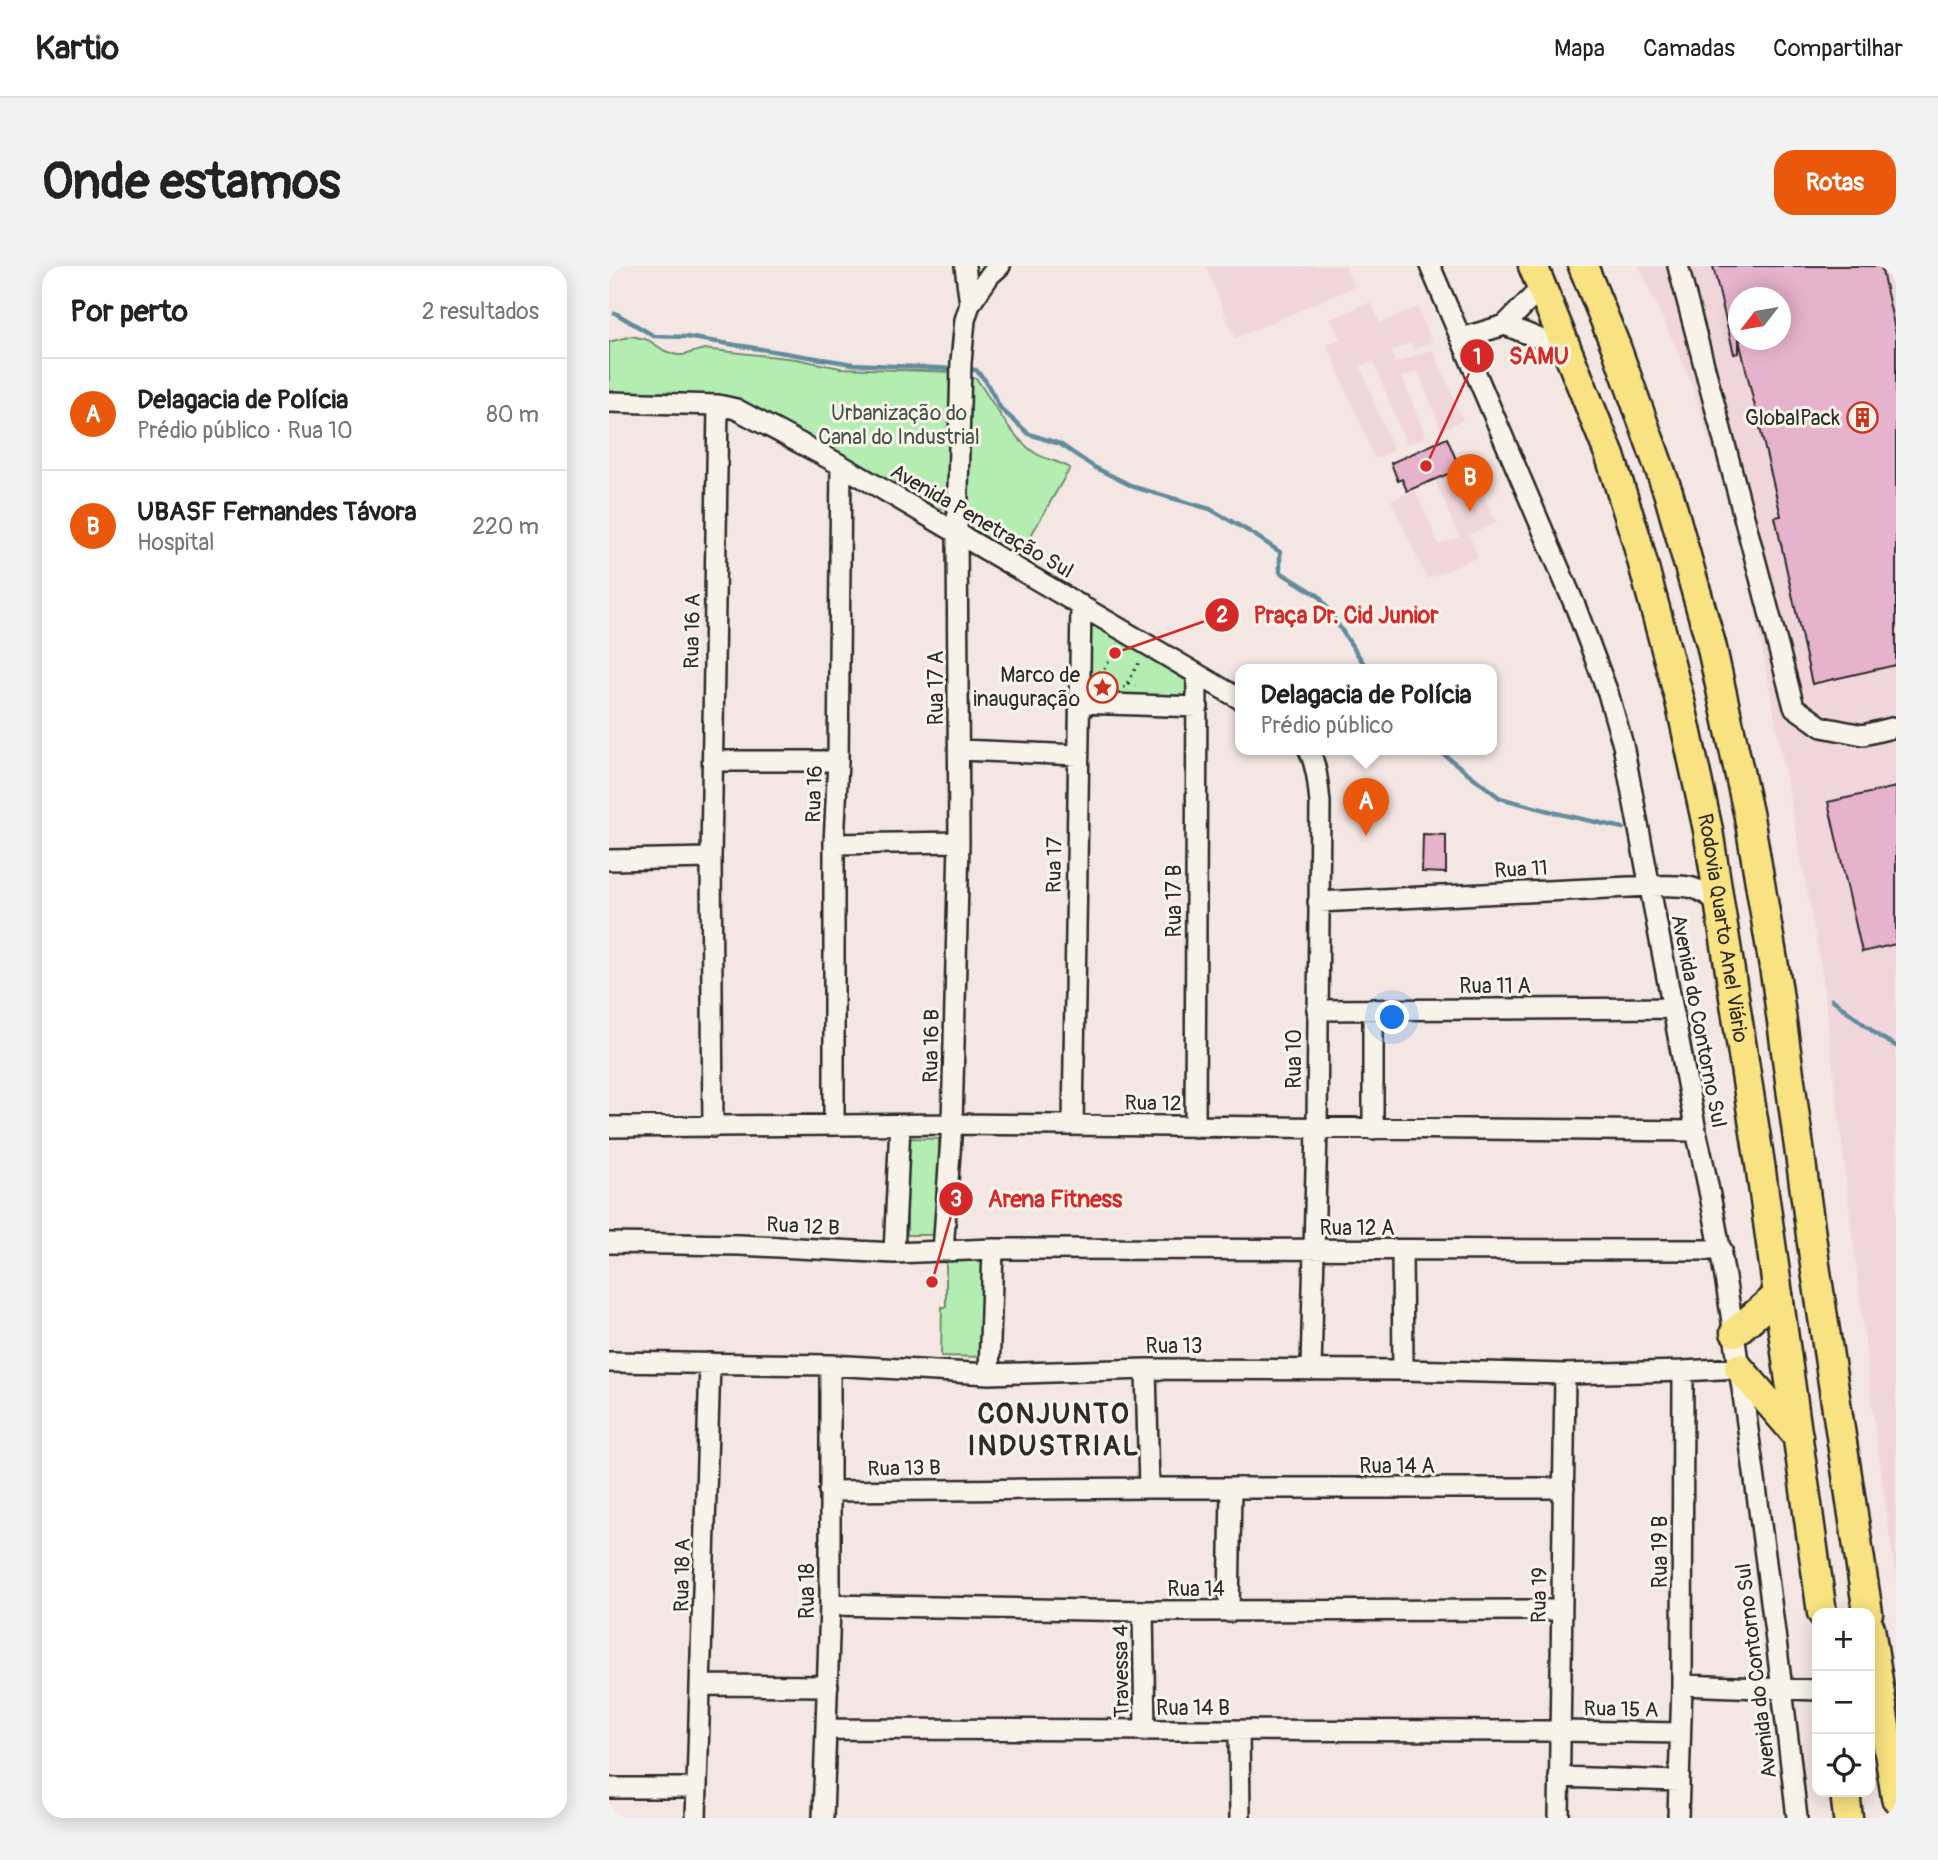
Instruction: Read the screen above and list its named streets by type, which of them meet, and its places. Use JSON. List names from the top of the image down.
{
  "streets": {
    "highway": ["Rodovia Quarto Anel Viário"],
    "street": [
      "Avenida Penetração Sul",
      "Rua 16 A",
      "Rua 17 A",
      "Rua 16",
      "Rua 17",
      "Rua 11",
      "Rua 17 B",
      "Rua 11 A",
      "Avenida do Contorno Sul",
      "Rua 16 B",
      "Rua 10",
      "Rua 12",
      "Rua 12 B",
      "Rua 12 A",
      "Rua 13",
      "Rua 14 A",
      "Rua 13 B",
      "Rua 19 B",
      "Rua 18 A",
      "Rua 14",
      "Rua 18",
      "Rua 19",
      "Travessa 4",
      "Rua 14 B",
      "Rua 15 A"
    ]
  },
  "crossings": [
    ["Avenida Penetração Sul", "Rua 16 A"],
    ["Avenida Penetração Sul", "Rua 17 A"],
    ["Avenida Penetração Sul", "Rua 16"],
    ["Avenida Penetração Sul", "Rua 17"],
    ["Avenida Penetração Sul", "Rua 17 B"],
    ["Rua 17 A", "Rua 16 B"],
    ["Rua 16", "Rua 12"],
    ["Rua 17", "Rua 12"],
    ["Rua 11", "Rodovia Quarto Anel Viário"],
    ["Rua 11", "Avenida do Contorno Sul"],
    ["Rua 11", "Rua 10"],
    ["Rua 17 B", "Rua 12"],
    ["Rua 11 A", "Avenida do Contorno Sul"],
    ["Rua 11 A", "Rua 10"],
    ["Avenida do Contorno Sul", "Rua 12"],
    ["Avenida do Contorno Sul", "Rua 12 A"],
    ["Avenida do Contorno Sul", "Rua 13"],
    ["Rua 16 B", "Rua 12"],
    ["Rua 16 B", "Rua 12 B"],
    ["Rua 10", "Rua 12"],
    ["Rua 10", "Rua 12 A"],
    ["Rua 10", "Rua 13"],
    ["Rua 12 B", "Rua 12 A"],
    ["Rua 13", "Rua 19 B"],
    ["Rua 13", "Rua 18 A"],
    ["Rua 13", "Rua 18"],
    ["Rua 13", "Rua 19"],
    ["Rua 14 A", "Rua 13 B"],
    ["Rua 14 A", "Rua 19"],
    ["Rua 13 B", "Rua 18"],
    ["Rua 19 B", "Rua 15 A"],
    ["Rua 14", "Rua 18"],
    ["Rua 14", "Rua 19"],
    ["Rua 14", "Travessa 4"],
    ["Rua 18", "Rua 14 B"],
    ["Rua 19", "Rua 14 B"],
    ["Rua 19", "Rua 15 A"],
    ["Travessa 4", "Rua 14 B"],
    ["Rua 14 B", "Rua 15 A"]
  ],
  "districts": ["CONJUNTO INDUSTRIAL"],
  "parks": ["Urbanização do Canal do Industrial"],
  "places": {
    "building": ["GlobalPack"],
    "other": ["SAMU", "Praça Dr. Cid Junior", "Arena Fitness"],
    "place": ["Marco de inauguração"]
  },
  "north": "bottom left",
  "page": {
    "header": "Kartio",
    "nav": ["Mapa", "Camadas", "Compartilhar"],
    "buttons": "Rotas",
    "title": "Onde estamos",
    "heading": ["Por perto", "2 resultados"],
    "list": [
      {
        "mark": "A",
        "name": "Delagacia de Polícia",
        "note": "Prédio público · Rua 10",
        "value": "80 m"
      },
      {
        "mark": "B",
        "name": "UBASF Fernandes Távora",
        "note": "Hospital",
        "value": "220 m"
      }
    ],
    "pins": ["B", "A"],
    "popup": ["Delagacia de Polícia", "Prédio público"],
    "map_buttons": ["+", "−"]
  }
}
